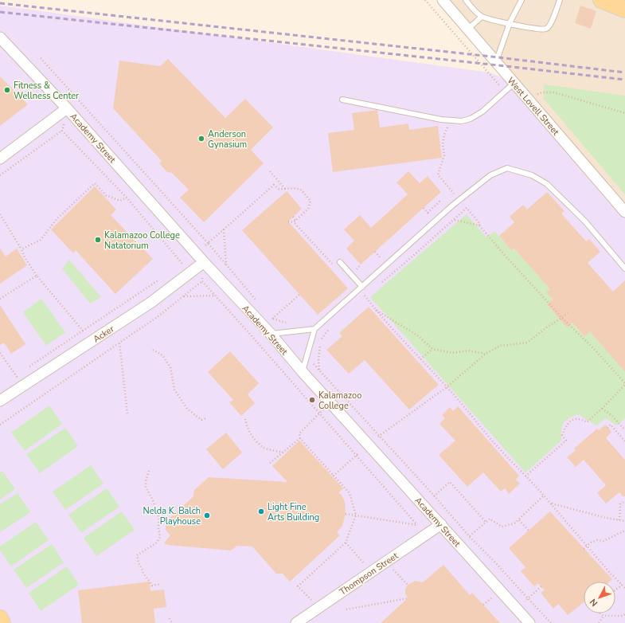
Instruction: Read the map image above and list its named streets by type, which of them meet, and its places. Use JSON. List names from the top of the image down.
{
  "streets": {
    "street": [
      "West Lovell Street",
      "Academy Street",
      "Acker",
      "Thompson Street"
    ]
  },
  "crossings": [
    ["Academy Street", "Acker"],
    ["Academy Street", "Thompson Street"]
  ],
  "places": [
    "Fitness & Wellness Center",
    "Anderson Gynasium",
    "Kalamazoo College Natatorium",
    "Kalamazoo College",
    "Light Fine Arts Building",
    "Nelda K. Balch Playhouse"
  ],
  "north": "bottom left"
}
